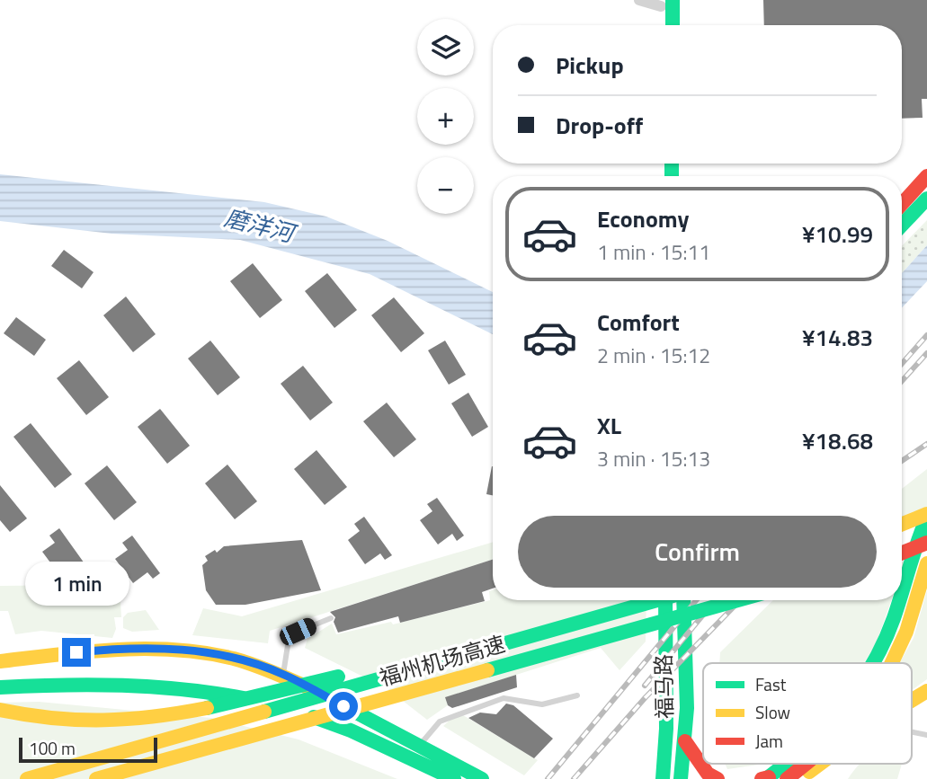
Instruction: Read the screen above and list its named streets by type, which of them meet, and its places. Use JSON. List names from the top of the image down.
{
  "streets": {
    "main road": ["福州机场高速", "福马路"]
  },
  "water": ["磨洋河"],
  "legend": ["Fast", "Slow", "Jam"],
  "scale_bar": "100 m",
  "page": {
    "map_buttons": ["+", "−"],
    "banner": ["Pickup", "Drop-off"],
    "list": [
      {
        "name": "Economy",
        "note": "1 min · 15:11",
        "value": "¥10.99"
      },
      {
        "name": "Comfort",
        "note": "2 min · 15:12",
        "value": "¥14.83"
      },
      {
        "name": "XL",
        "note": "3 min · 15:13",
        "value": "¥18.68"
      }
    ],
    "buttons": "Confirm",
    "bubble": "1 min",
    "scale": "100 m"
  }
}
